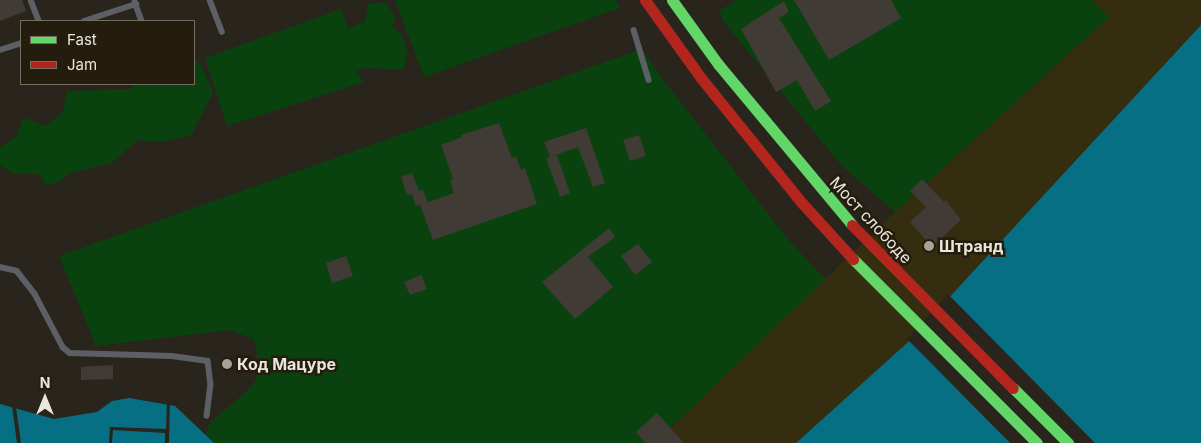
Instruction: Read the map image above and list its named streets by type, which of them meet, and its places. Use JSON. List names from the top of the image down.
{
  "streets": {
    "highway": ["Мост слободе"]
  },
  "places": ["Штранд", "Код Мацуре"],
  "legend": ["Fast", "Jam"],
  "north": "top"
}
